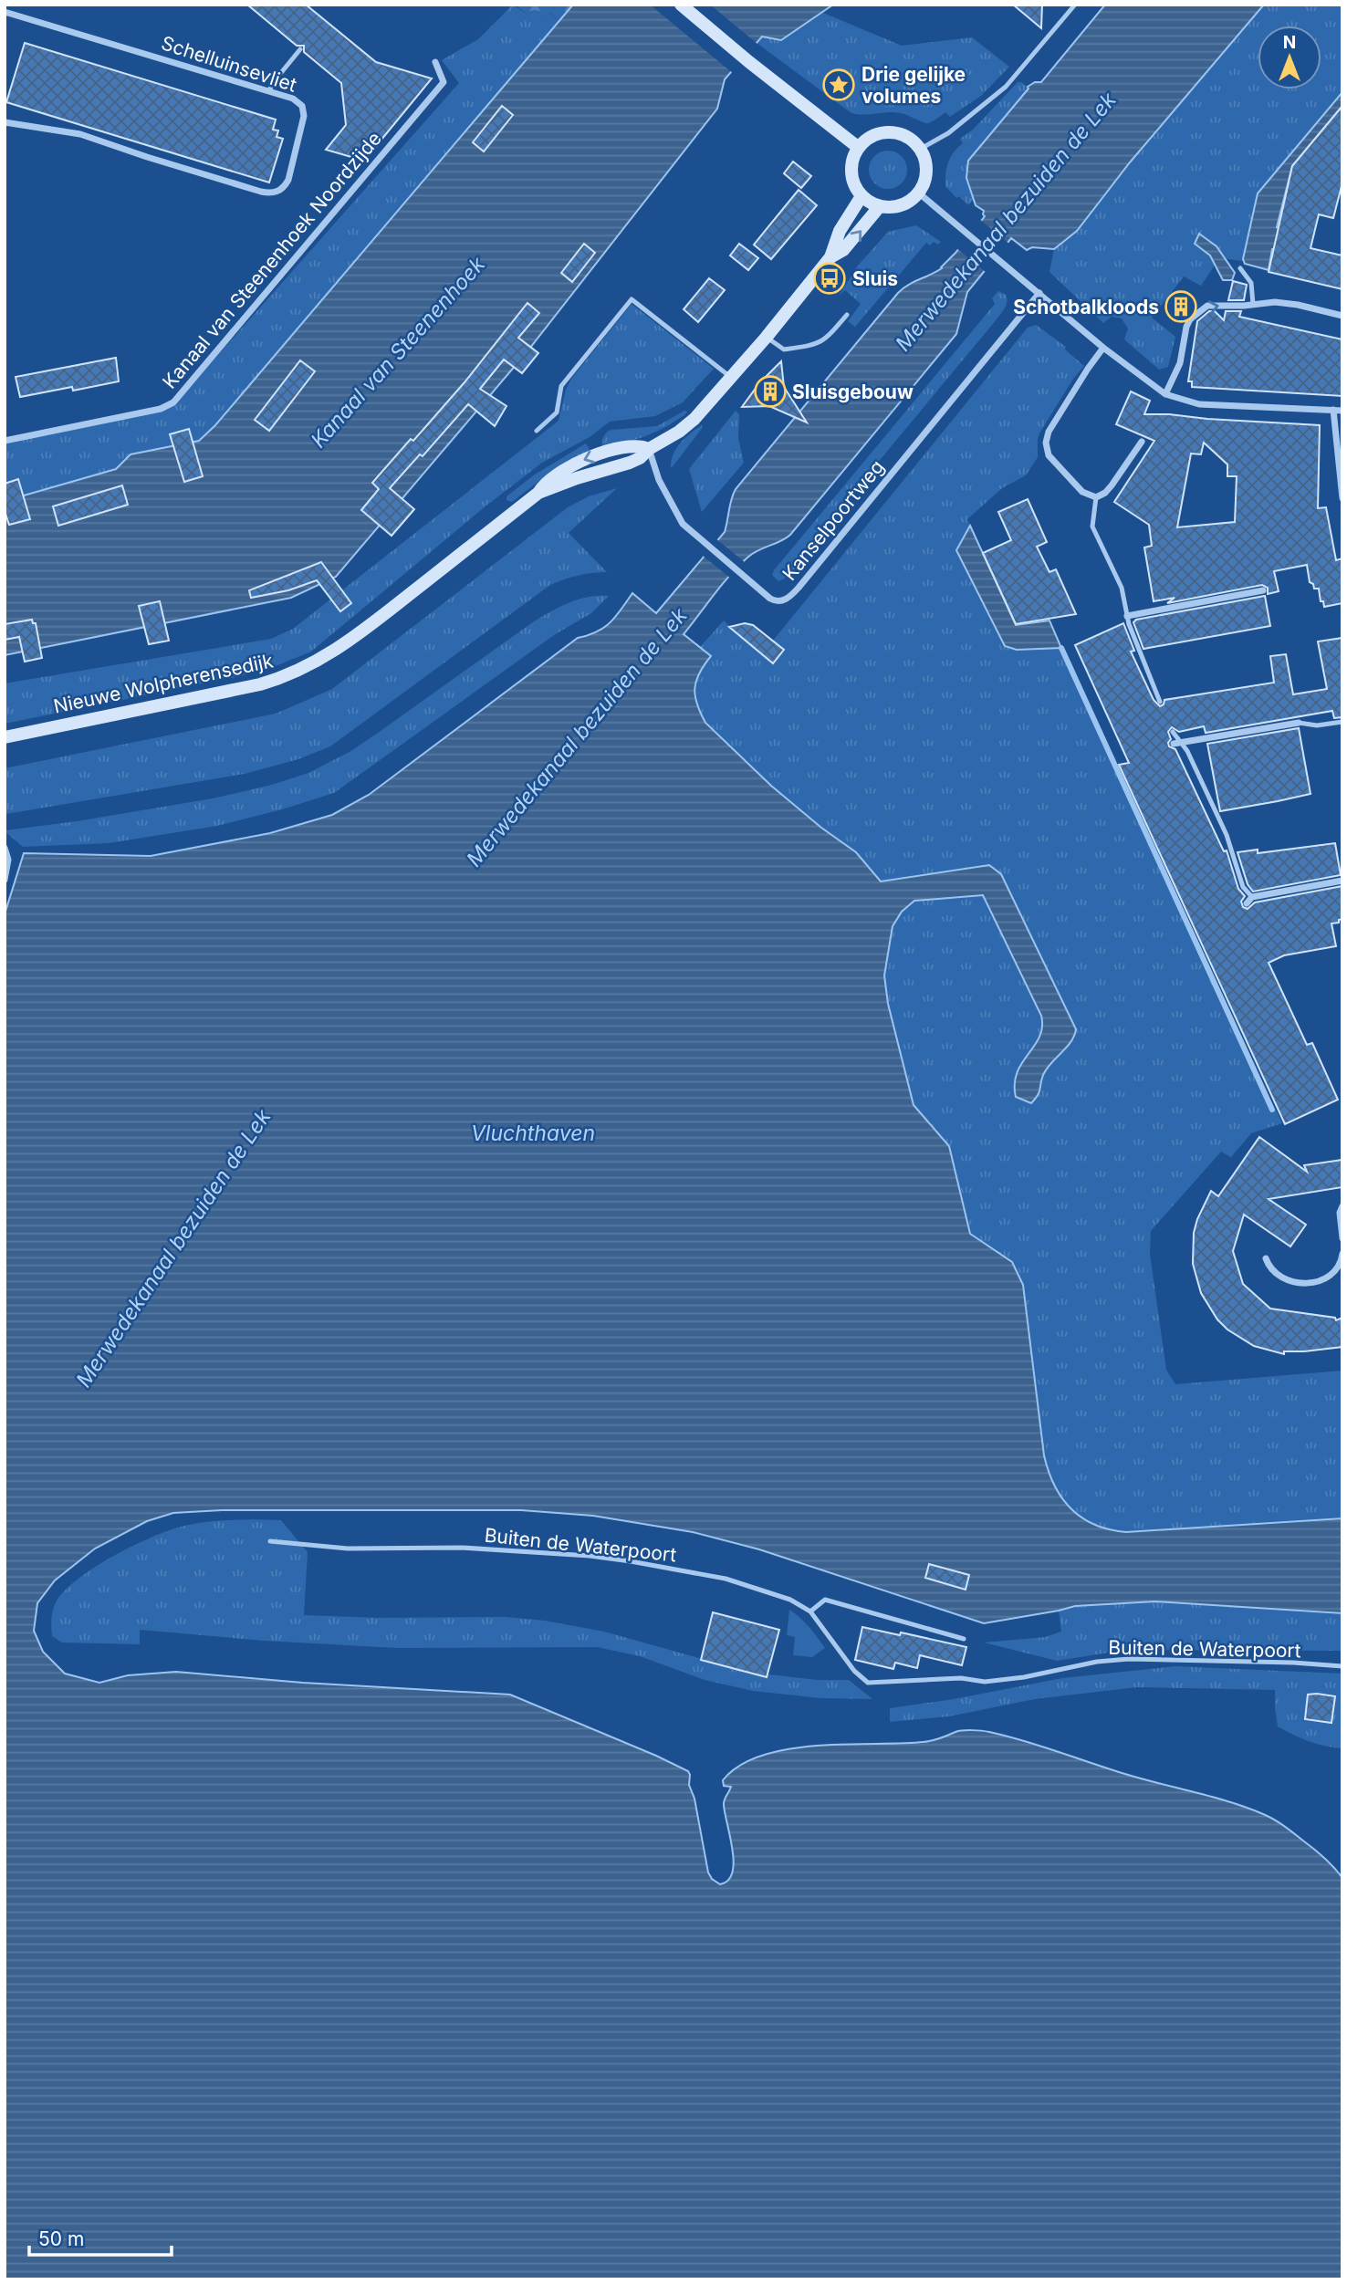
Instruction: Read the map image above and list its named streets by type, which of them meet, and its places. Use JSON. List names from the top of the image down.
{
  "streets": {
    "street": [
      "Schelluinsevliet",
      "Kanaal van Steenenhoek Noordzijde",
      "Kanselpoortweg",
      "Nieuwe Wolpherensedijk"
    ],
    "lane": ["Buiten de Waterpoort"]
  },
  "crossings": [
    ["Kanselpoortweg", "Nieuwe Wolpherensedijk"]
  ],
  "water": ["Merwedekanaal bezuiden de Lek", "Kanaal van Steenenhoek", "Vluchthaven"],
  "places": {
    "place": ["Drie gelijke volumes"],
    "bus stop": ["Sluis"],
    "building": ["Schotbalkloods", "Sluisgebouw"]
  },
  "scale_bar": "50 m",
  "north": "top"
}
